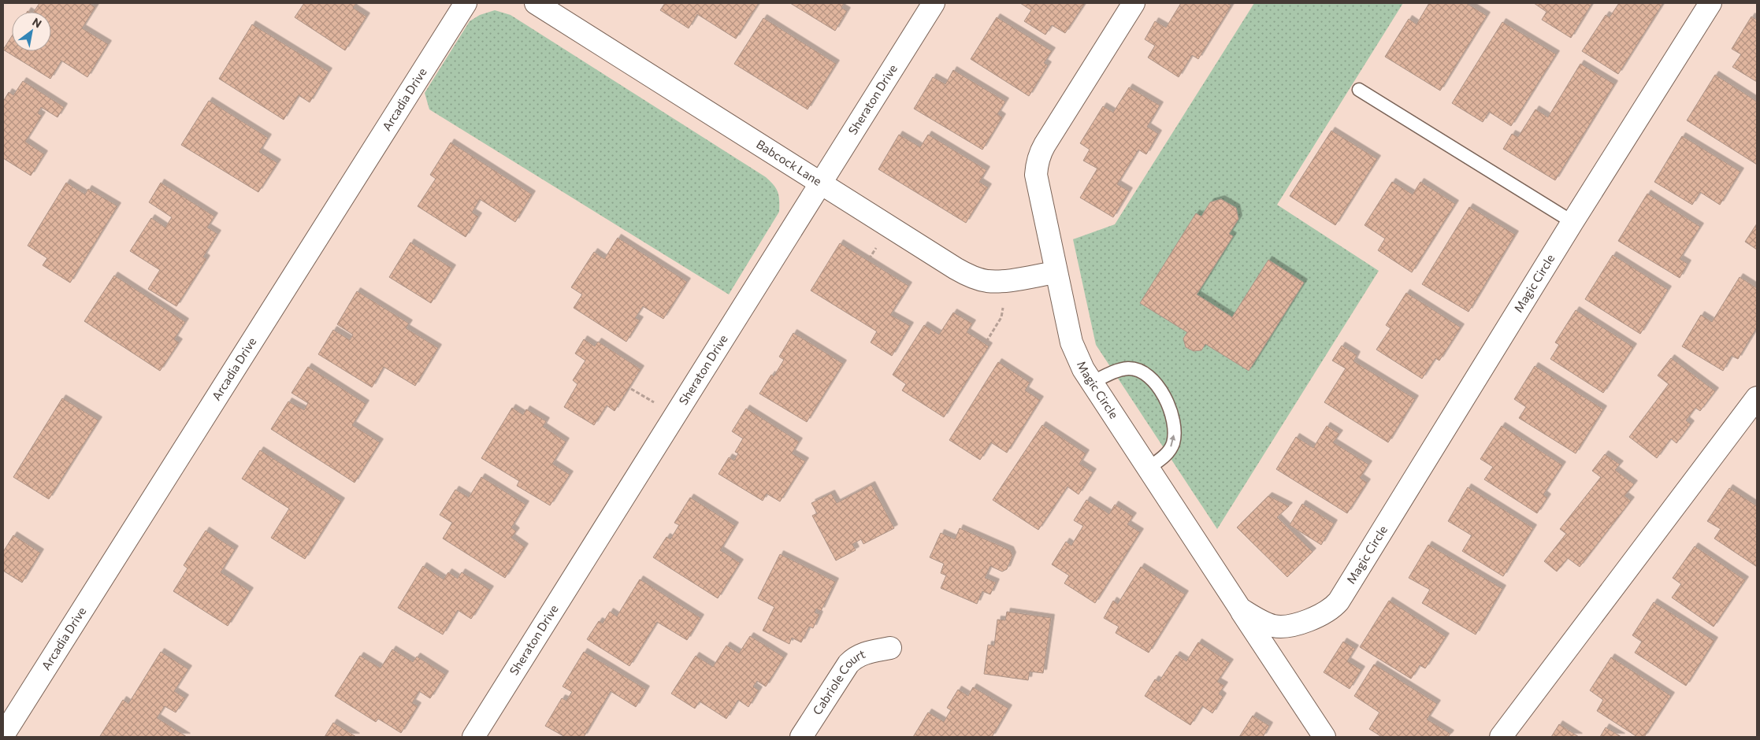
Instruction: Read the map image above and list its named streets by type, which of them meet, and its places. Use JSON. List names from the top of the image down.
{
  "streets": {
    "street": [
      "Arcadia Drive",
      "Sheraton Drive",
      "Babcock Lane",
      "Magic Circle",
      "Cabriole Court"
    ]
  },
  "crossings": [
    ["Sheraton Drive", "Babcock Lane"],
    ["Babcock Lane", "Magic Circle"]
  ],
  "north": "top right"
}
